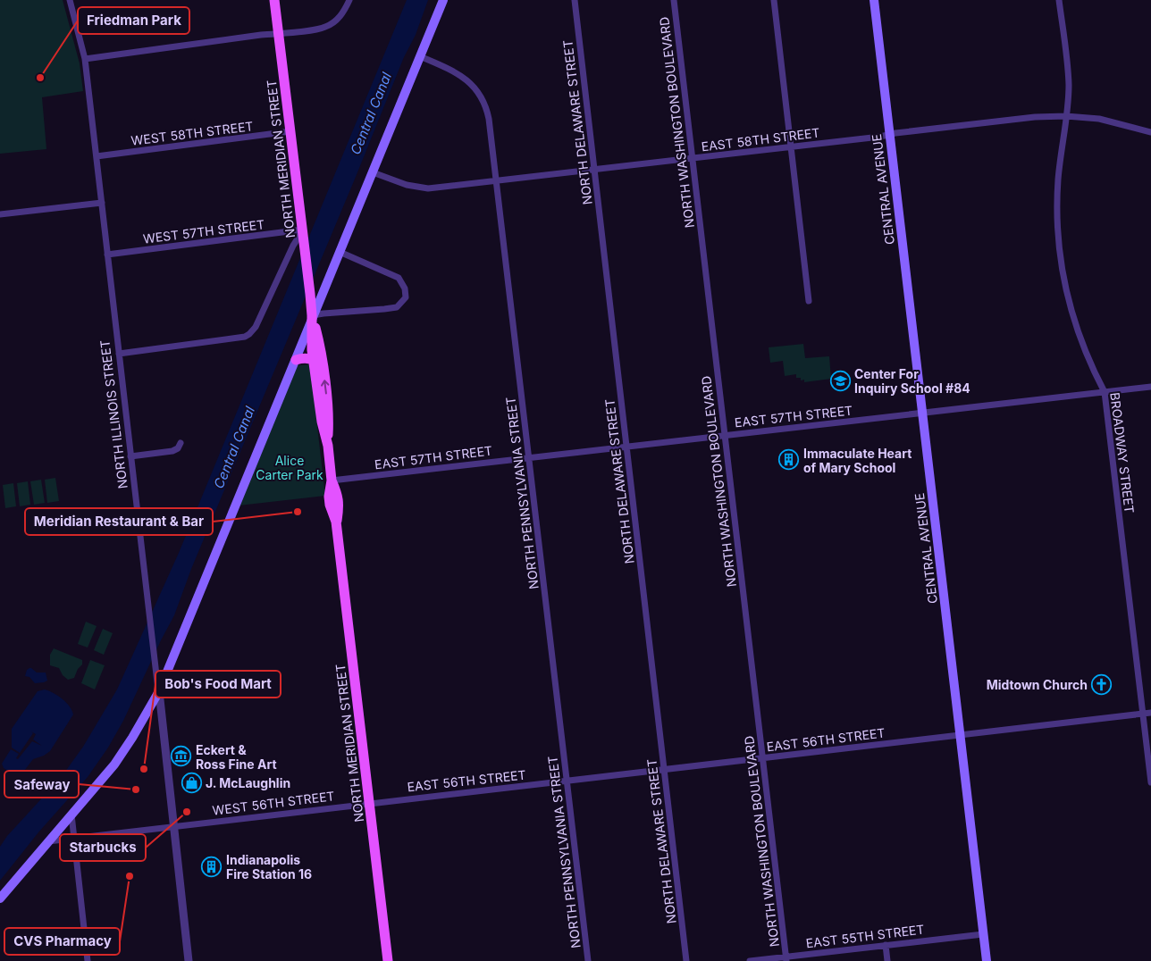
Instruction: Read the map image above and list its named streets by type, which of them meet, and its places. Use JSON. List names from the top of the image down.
{
  "streets": {
    "main road": ["NORTH MERIDIAN STREET", "CENTRAL AVENUE"],
    "street": [
      "NORTH DELAWARE STREET",
      "NORTH WASHINGTON BOULEVARD",
      "WEST 58TH STREET",
      "EAST 58TH STREET",
      "WEST 57TH STREET",
      "NORTH ILLINOIS STREET",
      "EAST 57TH STREET",
      "BROADWAY STREET",
      "NORTH PENNSYLVANIA STREET",
      "EAST 56TH STREET",
      "WEST 56TH STREET",
      "EAST 55TH STREET"
    ]
  },
  "crossings": [
    ["NORTH DELAWARE STREET", "EAST 58TH STREET"],
    ["NORTH DELAWARE STREET", "EAST 57TH STREET"],
    ["NORTH DELAWARE STREET", "EAST 56TH STREET"],
    ["NORTH WASHINGTON BOULEVARD", "EAST 58TH STREET"],
    ["NORTH WASHINGTON BOULEVARD", "EAST 57TH STREET"],
    ["NORTH WASHINGTON BOULEVARD", "EAST 56TH STREET"],
    ["NORTH WASHINGTON BOULEVARD", "EAST 55TH STREET"],
    ["WEST 58TH STREET", "NORTH MERIDIAN STREET"],
    ["WEST 58TH STREET", "NORTH ILLINOIS STREET"],
    ["EAST 58TH STREET", "CENTRAL AVENUE"],
    ["EAST 58TH STREET", "BROADWAY STREET"],
    ["EAST 58TH STREET", "NORTH PENNSYLVANIA STREET"],
    ["NORTH MERIDIAN STREET", "WEST 57TH STREET"],
    ["NORTH MERIDIAN STREET", "EAST 57TH STREET"],
    ["NORTH MERIDIAN STREET", "EAST 56TH STREET"],
    ["NORTH MERIDIAN STREET", "WEST 56TH STREET"],
    ["CENTRAL AVENUE", "EAST 57TH STREET"],
    ["CENTRAL AVENUE", "EAST 56TH STREET"],
    ["CENTRAL AVENUE", "EAST 55TH STREET"],
    ["WEST 57TH STREET", "NORTH ILLINOIS STREET"],
    ["NORTH ILLINOIS STREET", "WEST 56TH STREET"],
    ["EAST 57TH STREET", "BROADWAY STREET"],
    ["EAST 57TH STREET", "NORTH PENNSYLVANIA STREET"],
    ["BROADWAY STREET", "EAST 56TH STREET"],
    ["NORTH PENNSYLVANIA STREET", "EAST 56TH STREET"],
    ["EAST 56TH STREET", "WEST 56TH STREET"]
  ],
  "water": ["Central Canal"],
  "parks": ["Alice Carter Park"],
  "places": {
    "other": [
      "Friedman Park",
      "Meridian Restaurant & Bar",
      "Bob's Food Mart",
      "Safeway",
      "Starbucks",
      "CVS Pharmacy"
    ],
    "school or university": ["Center For Inquiry School #84"],
    "building": ["Immaculate Heart of Mary School", "Indianapolis Fire Station 16"],
    "church": ["Midtown Church"],
    "museum": ["Eckert & Ross Fine Art"],
    "shop": ["J. McLaughlin"]
  }
}
